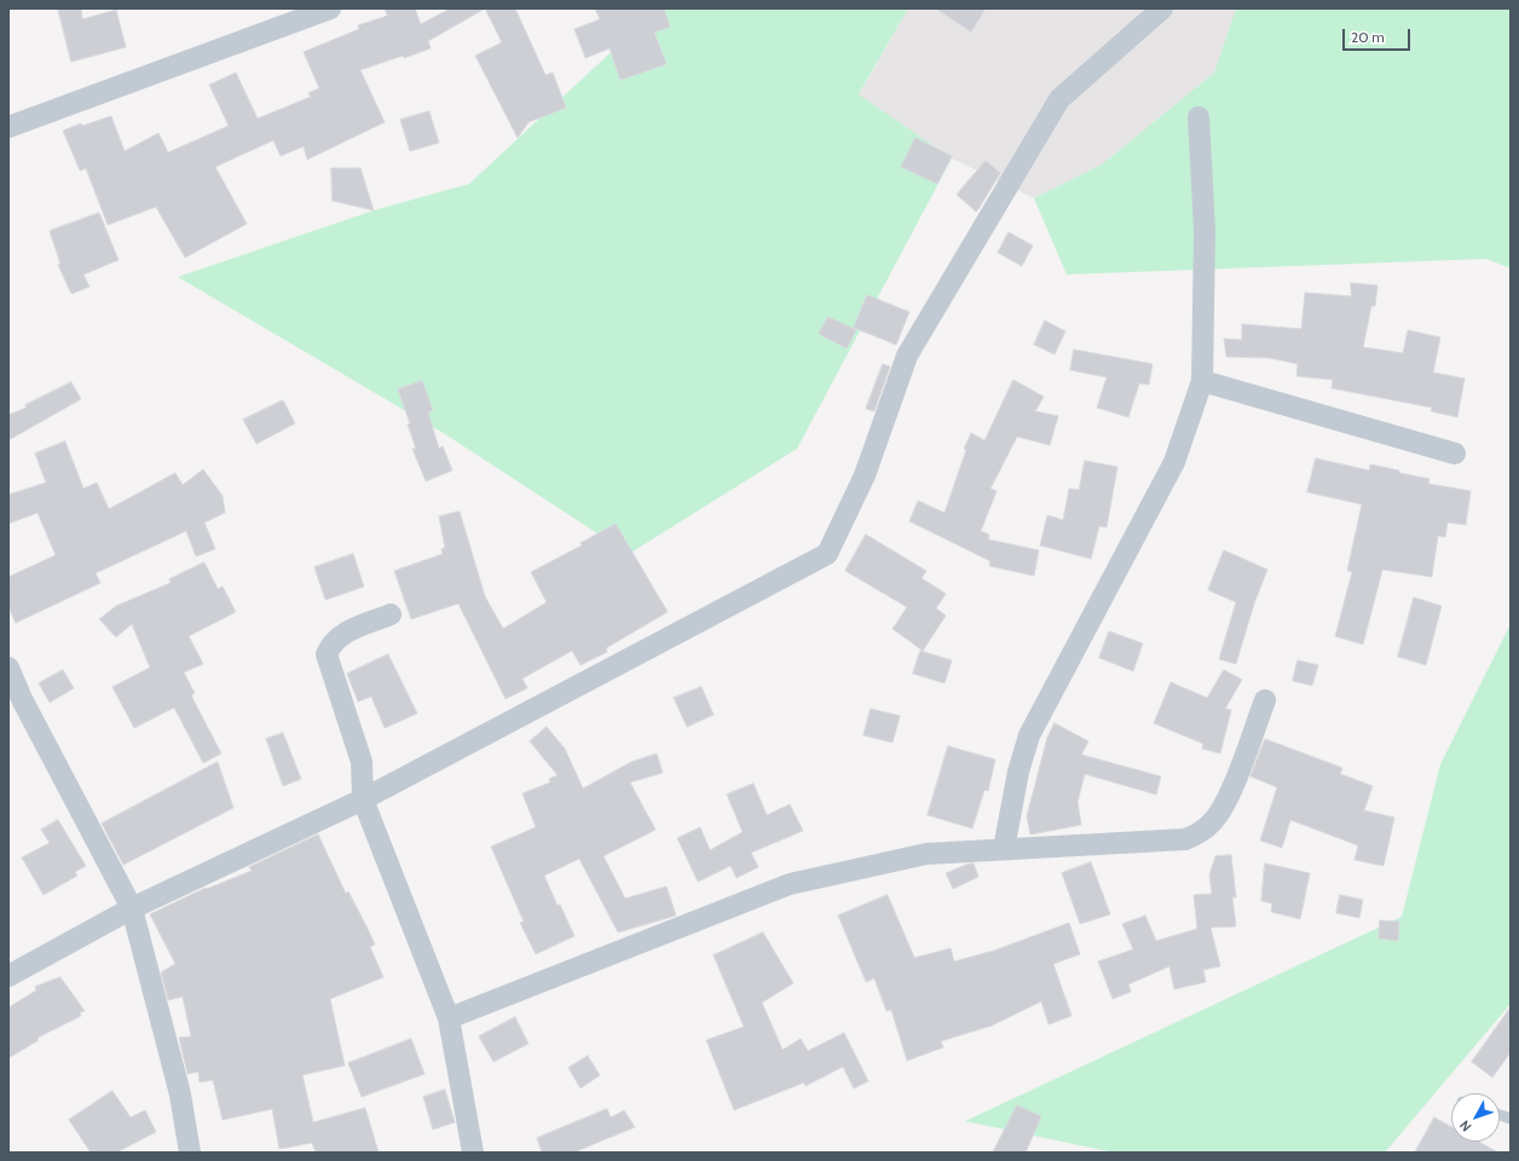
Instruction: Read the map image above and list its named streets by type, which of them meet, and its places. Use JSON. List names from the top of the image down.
{
  "scale_bar": "20 m",
  "north": "bottom left"
}
